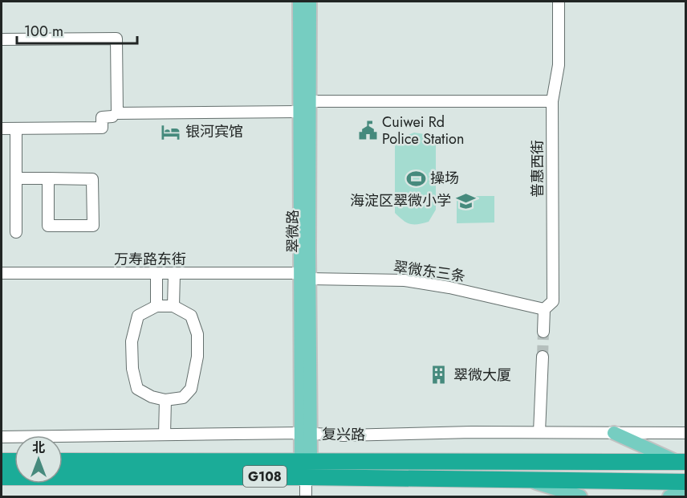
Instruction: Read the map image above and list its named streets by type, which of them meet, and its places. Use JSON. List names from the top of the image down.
{
  "streets": {
    "highway": ["复兴路", "G108"],
    "main road": ["翠微路"],
    "street": ["普惠西街", "万寿路东街", "翠微东三条"]
  },
  "crossings": [
    ["普惠西街", "翠微东三条"],
    ["翠微路", "万寿路东街"],
    ["翠微路", "翠微东三条"],
    ["翠微路", "复兴路"],
    ["万寿路东街", "翠微东三条"]
  ],
  "places": {
    "public building": ["Cuiwei Rd Police Station"],
    "hotel": ["银河宾馆"],
    "sports": ["操场"],
    "school or university": ["海淀区翠微小学"],
    "building": ["翠微大厦"]
  },
  "scale_bar": "100 m",
  "north": "top"
}
